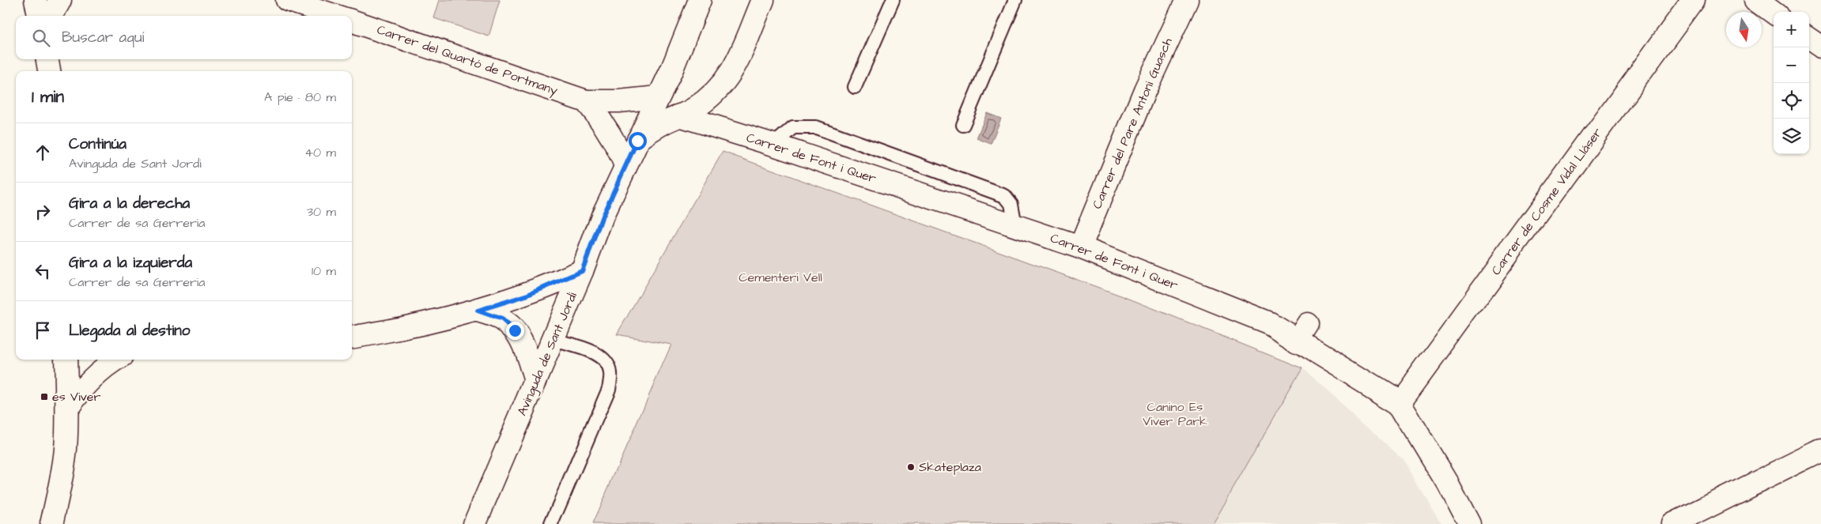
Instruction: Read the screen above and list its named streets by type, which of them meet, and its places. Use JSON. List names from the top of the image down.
{
  "streets": {
    "street": [
      "Carrer del Quartó de Portmany",
      "Carrer del Pare Antoni Guasch",
      "Carrer de Font i Quer",
      "Carrer de Cosme Vidal Lláser",
      "Avinguda de Sant Jordi"
    ]
  },
  "crossings": [
    ["Carrer del Quartó de Portmany", "Avinguda de Sant Jordi"],
    ["Carrer del Pare Antoni Guasch", "Carrer de Font i Quer"],
    ["Carrer de Font i Quer", "Carrer de Cosme Vidal Lláser"],
    ["Carrer de Font i Quer", "Avinguda de Sant Jordi"]
  ],
  "parks": ["Cementeri Vell", "Canino Es Viver Park"],
  "places": {
    "transit": ["es Viver"],
    "other": ["Skateplaza"]
  },
  "north": "bottom",
  "page": {
    "map_buttons": ["+", "−"],
    "search": "Buscar aquí",
    "heading": ["1 min", "A pie · 80 m"],
    "list": [
      ["Continúa", "Avinguda de Sant Jordi", "40 m"],
      ["Gira a la derecha", "Carrer de sa Gerreria", "30 m"],
      ["Gira a la izquierda", "Carrer de sa Gerreria", "10 m"],
      "Llegada al destino"
    ]
  }
}
